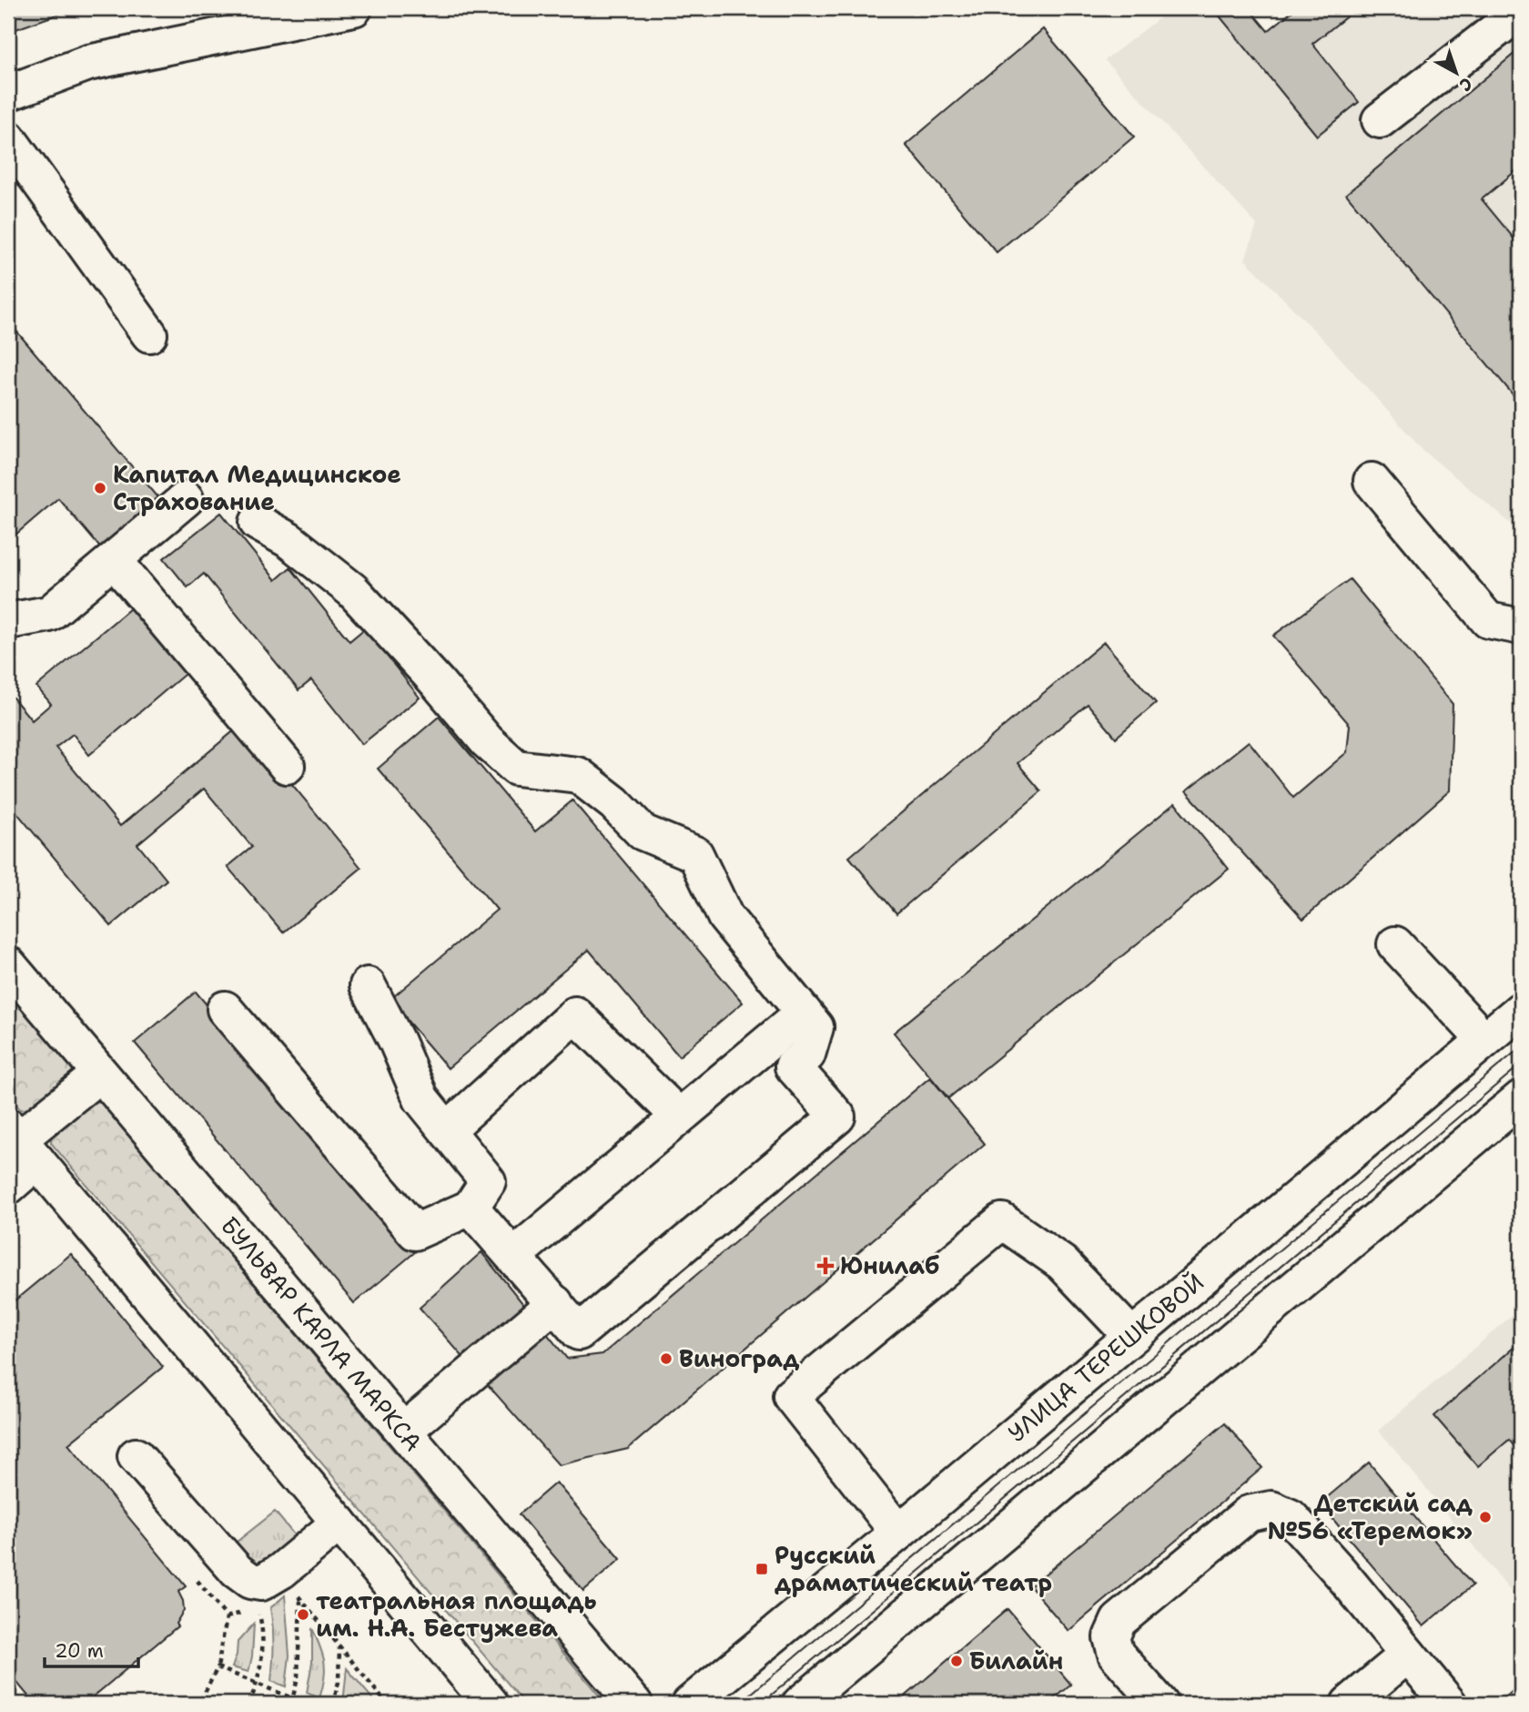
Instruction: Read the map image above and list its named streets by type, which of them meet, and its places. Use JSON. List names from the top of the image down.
{
  "streets": {
    "street": ["БУЛЬВАР КАРЛА МАРКСА", "УЛИЦА ТЕРЕШКОВОЙ"]
  },
  "places": {
    "other": [
      "Капитал Медицинское Страхование",
      "Виноград",
      "Детский сад №56 «Теремок»",
      "театральная площадь им. Н.А. Бестужева",
      "Билайн"
    ],
    "health": ["Юнилаб"],
    "transit": ["Русский драматический театр"]
  },
  "scale_bar": "20 m",
  "north": "bottom right"
}
